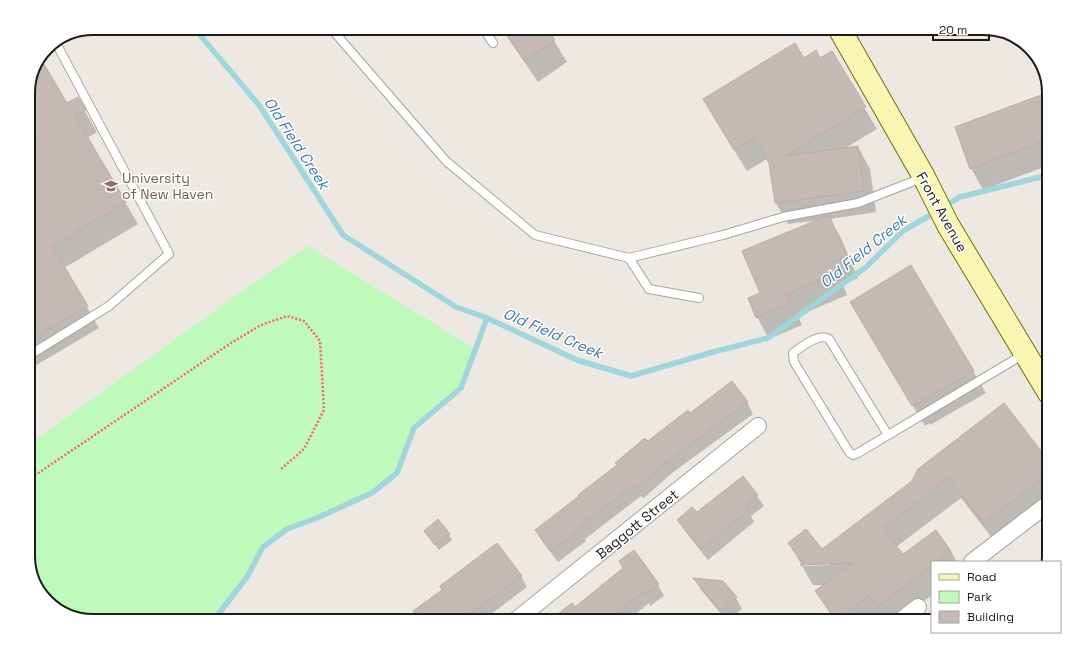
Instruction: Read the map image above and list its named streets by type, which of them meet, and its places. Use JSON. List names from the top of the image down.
{
  "streets": {
    "street": ["Front Avenue", "Baggott Street"]
  },
  "water": ["Old Field Creek"],
  "places": {
    "school or university": ["University of New Haven"]
  },
  "legend": ["Road", "Park", "Building"],
  "scale_bar": "20 m"
}
